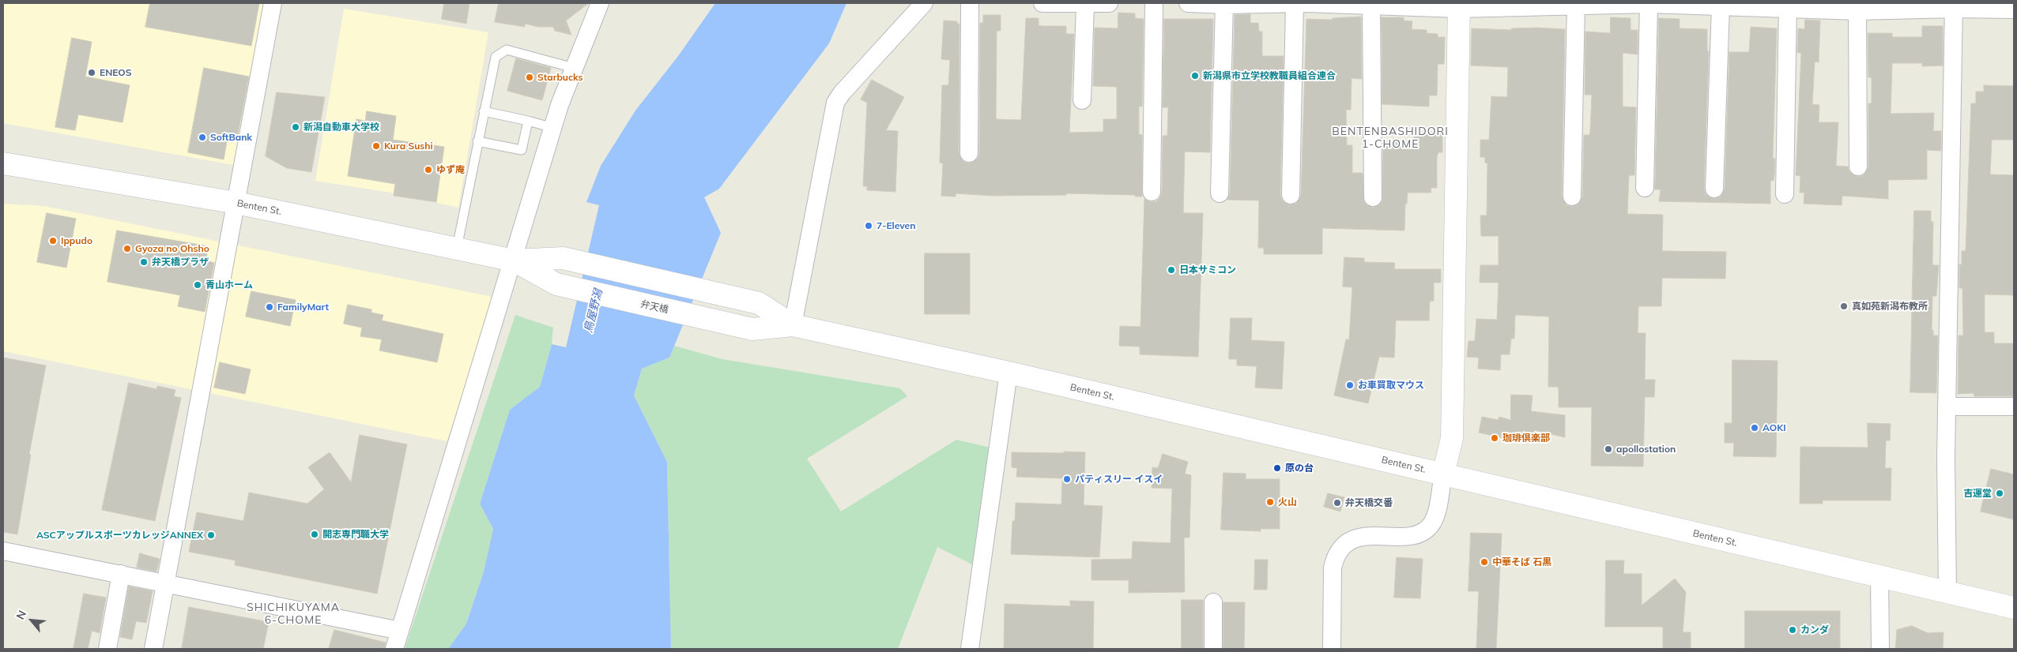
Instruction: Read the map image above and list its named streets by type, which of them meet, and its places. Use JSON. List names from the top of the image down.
{
  "streets": {
    "street": ["Benten St.", "弁天橋"]
  },
  "crossings": [
    ["Benten St.", "弁天橋"]
  ],
  "districts": ["BENTENBASHIDORI 1-CHOME", "SHICHIKUYAMA 6-CHOME"],
  "water": ["鳥屋野潟"],
  "places": [
    "ENEOS",
    "新潟県市立学校教職員組合連合",
    "Starbucks",
    "新潟自動車大学校",
    "SoftBank",
    "Kura Sushi",
    "ゆず庵",
    "7-Eleven",
    "Ippudo",
    "Gyoza no Ohsho",
    "弁天橋プラザ",
    "日本サミコン",
    "青山ホーム",
    "真如苑新潟布教所",
    "FamilyMart",
    "お車買取マウス",
    "AOKI",
    "珈琲倶楽部",
    "apollostation",
    "原の台",
    "パティスリー イスイ",
    "吉運堂",
    "火山",
    "弁天橋交番",
    "開志専門職大学",
    "ASCアップルスポーツカレッジANNEX",
    "中華そば 石黒",
    "カンダ"
  ],
  "north": "top left"
}
